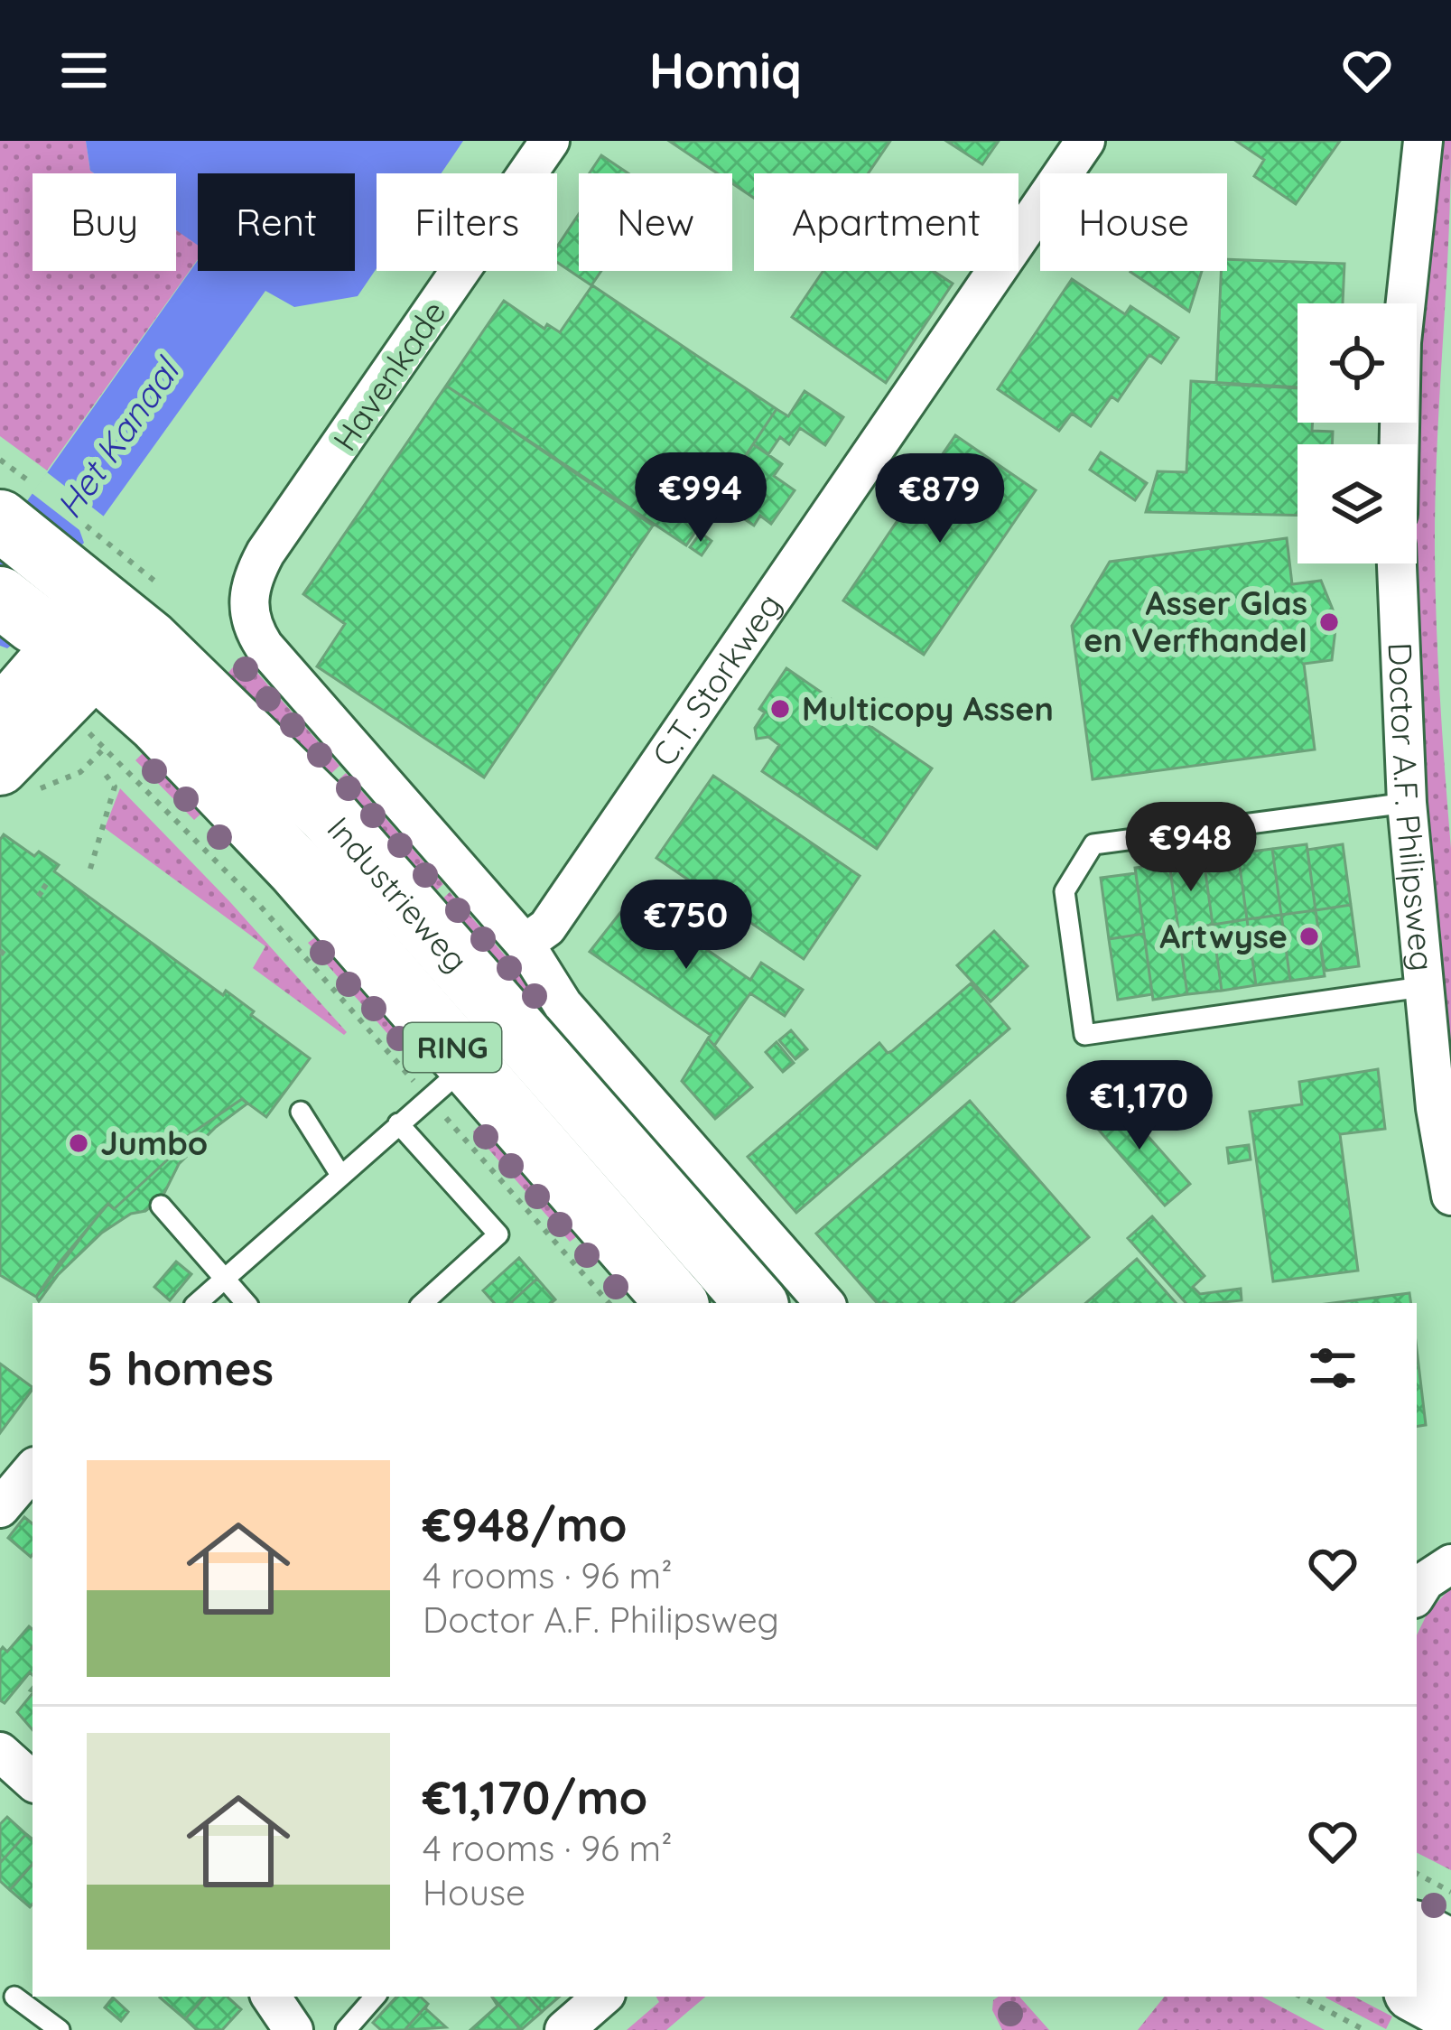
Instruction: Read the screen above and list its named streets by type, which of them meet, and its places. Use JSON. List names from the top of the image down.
{
  "streets": {
    "main road": ["Industrieweg", "RING"],
    "street": ["Havenkade", "C.T. Storkweg", "Doctor A.F. Philipsweg"]
  },
  "crossings": [
    ["Havenkade", "Industrieweg"],
    ["C.T. Storkweg", "Industrieweg"]
  ],
  "water": ["Het Kanaal"],
  "places": [
    "Asser Glas en Verfhandel",
    "Multicopy Assen",
    "Artwyse",
    "Jumbo"
  ],
  "page": {
    "header": "Homiq",
    "chip": [
      "Buy",
      "Rent",
      "Filters",
      "New",
      "Apartment",
      "House"
    ],
    "price": [
      "€994",
      "€879",
      "€948",
      "€750",
      "€1,170"
    ],
    "heading": "5 homes",
    "list": [
      {
        "name": "€948/mo",
        "note": "4 rooms · 96 m² · Doctor A.F. Philipsweg"
      },
      {
        "name": "€1,170/mo",
        "note": "4 rooms · 96 m² · House"
      }
    ]
  }
}
